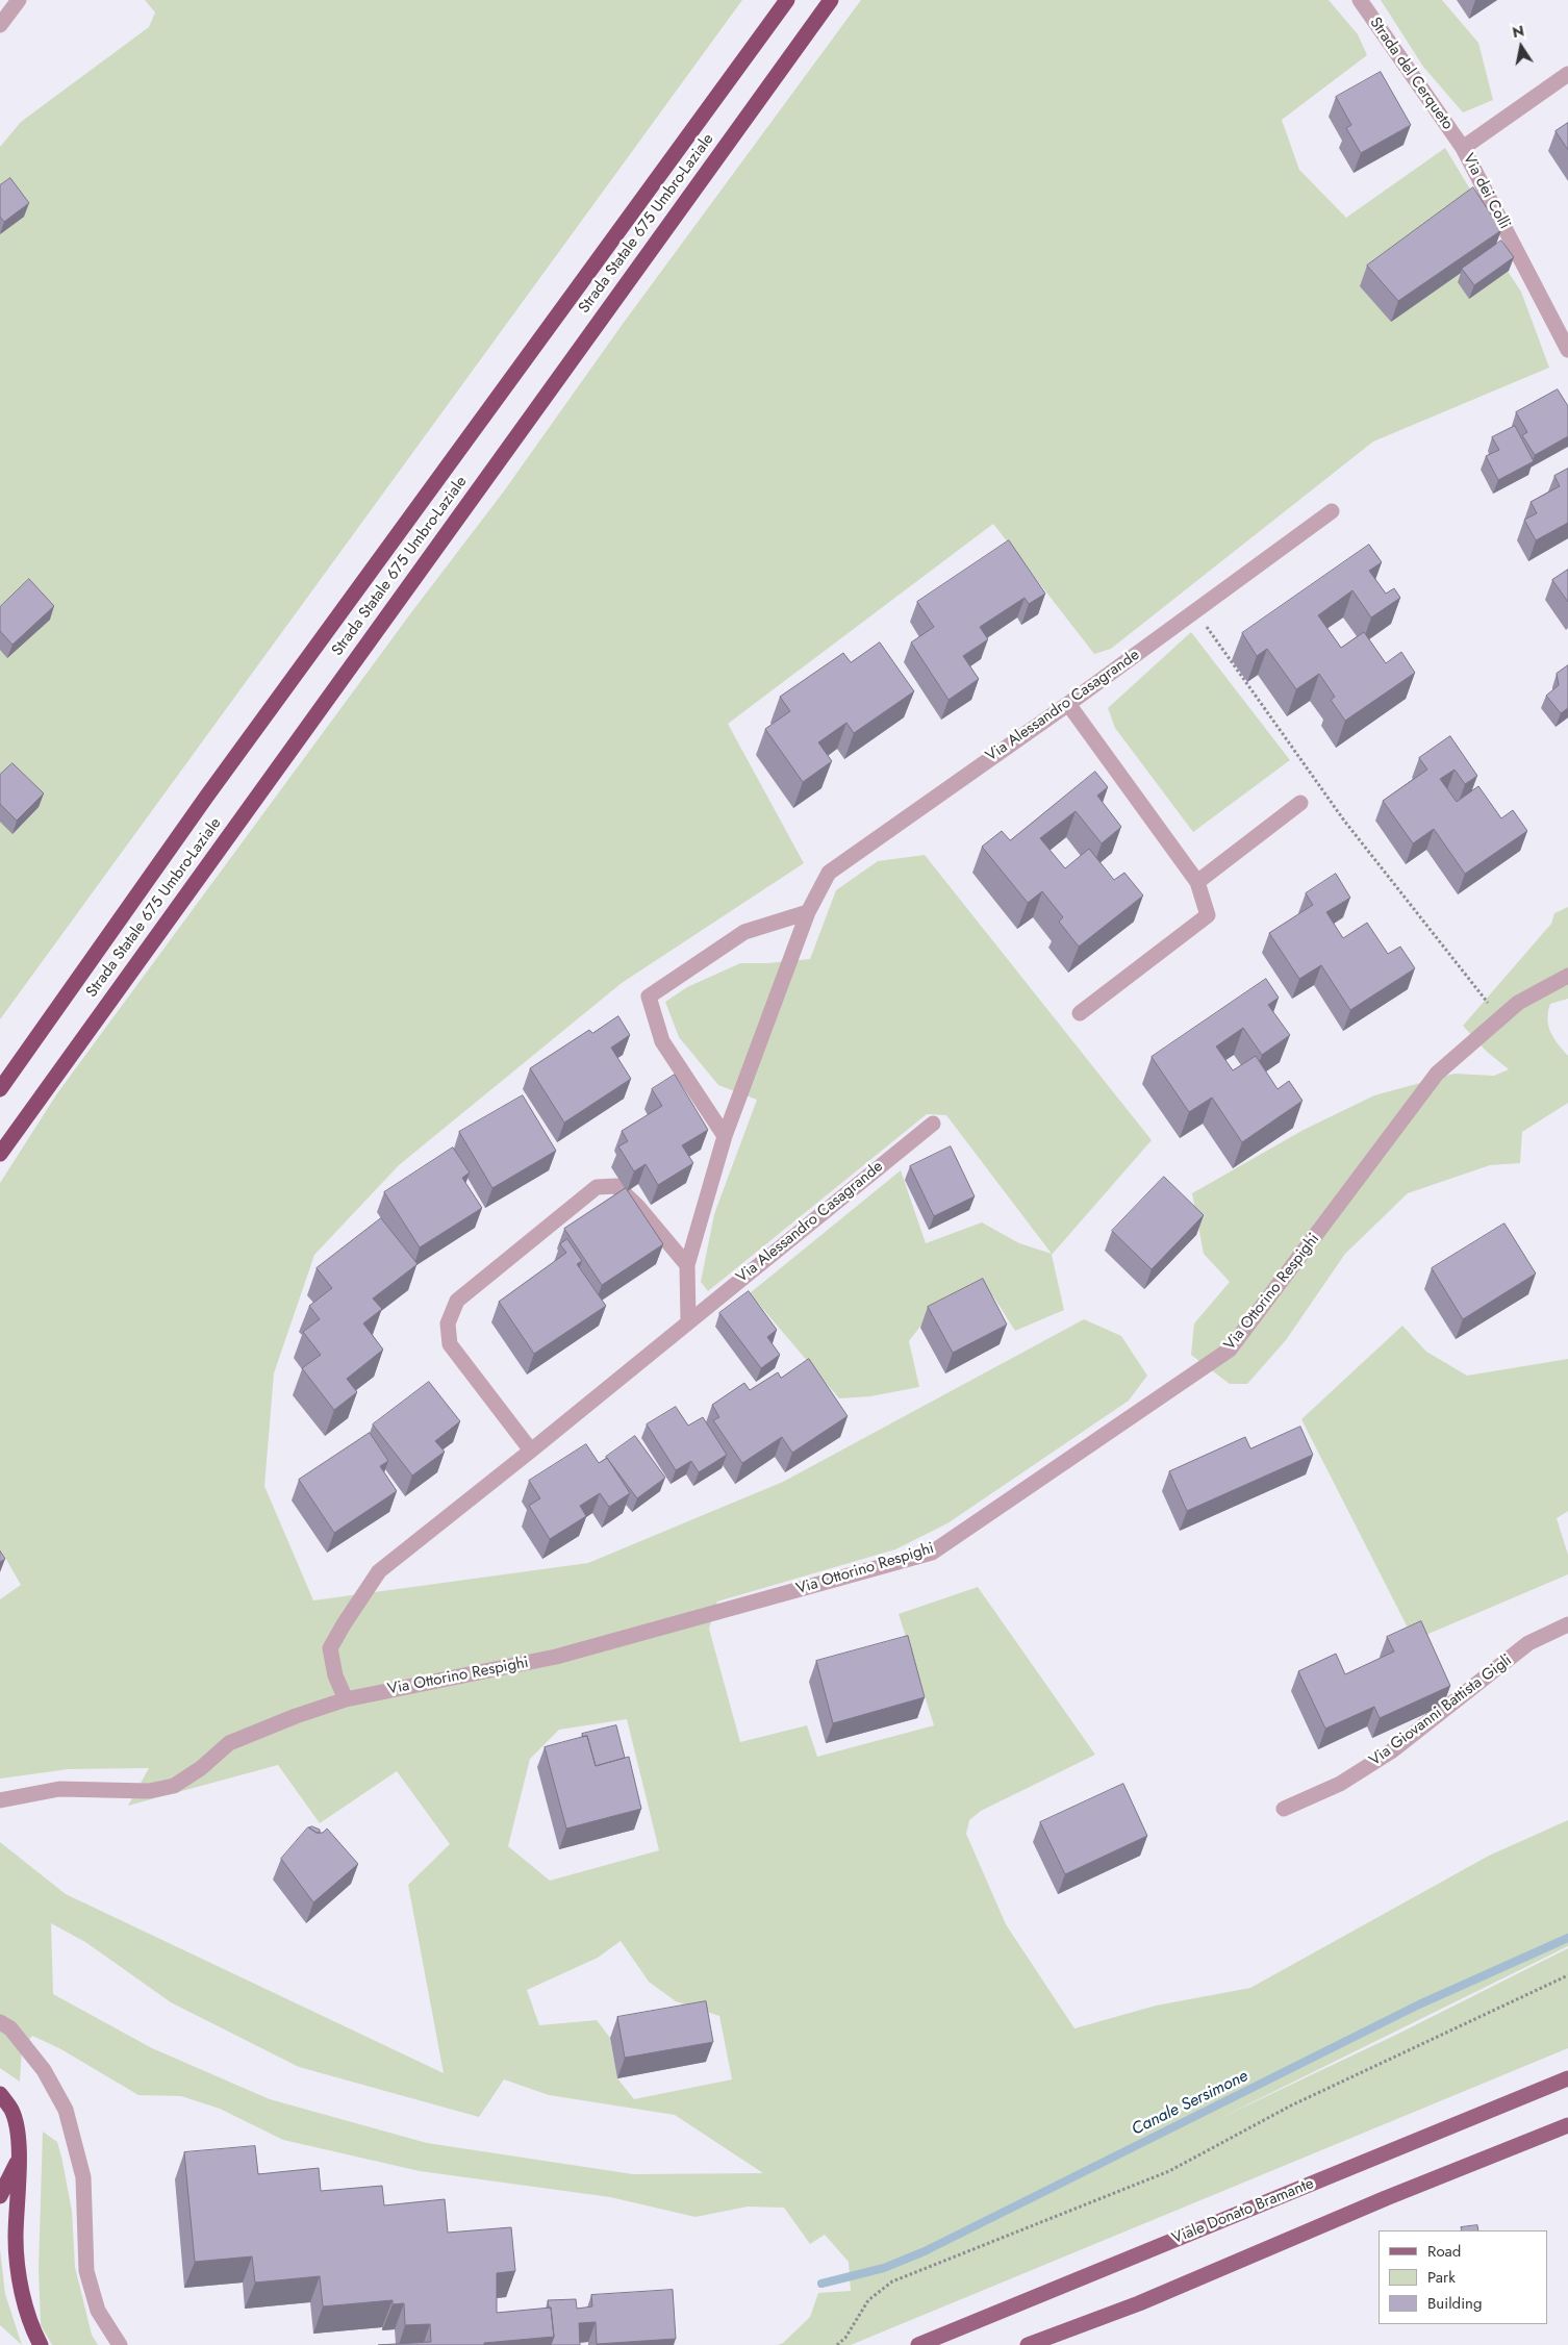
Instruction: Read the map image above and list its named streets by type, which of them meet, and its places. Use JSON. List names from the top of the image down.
{
  "streets": {
    "highway": ["Strada Statale 675 Umbro-Laziale"],
    "main road": ["Viale Donato Bramante"],
    "street": [
      "Strada del Cerqueto",
      "Via dei Colli",
      "Via Alessandro Casagrande",
      "Via Ottorino Respighi",
      "Via Giovanni Battista Gigli"
    ]
  },
  "crossings": [
    ["Strada del Cerqueto", "Via dei Colli"],
    ["Via Alessandro Casagrande", "Via Ottorino Respighi"]
  ],
  "water": ["Canale Sersimone"],
  "legend": ["Road", "Park", "Building"],
  "north": "top"
}
